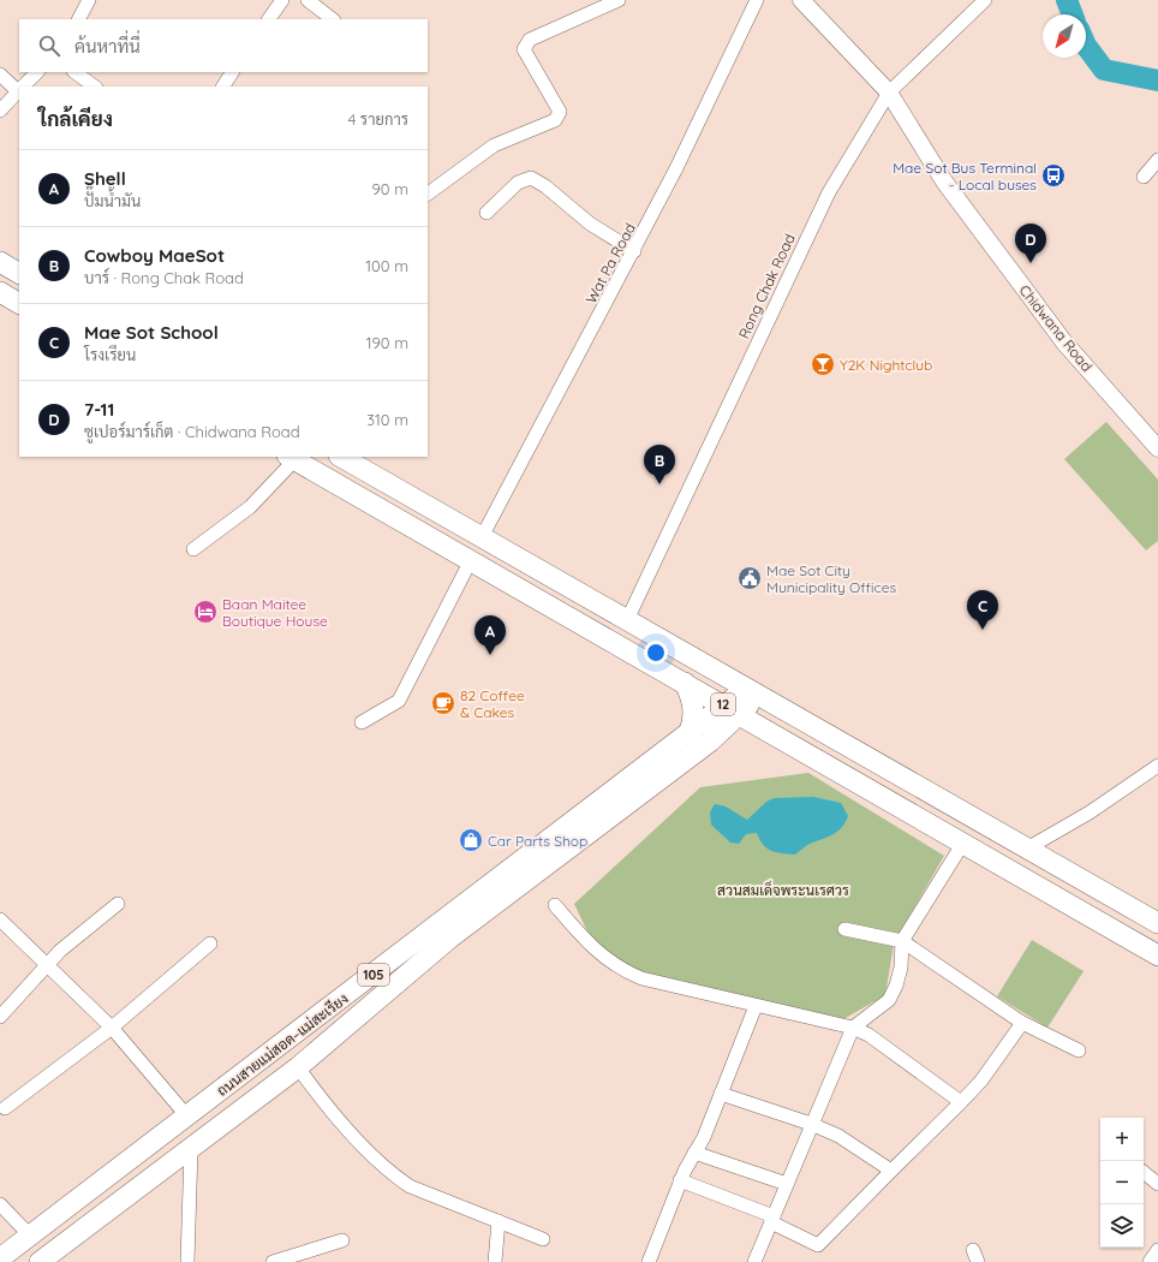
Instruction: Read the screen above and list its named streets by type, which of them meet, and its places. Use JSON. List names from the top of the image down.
{
  "streets": {
    "main road": ["12", "105", "ถนนสายแม่สอด–แม่สะเรียง"],
    "street": ["Wat Pa Road", "Rong Chak Road", "Chidwana Road"]
  },
  "crossings": [
    ["Wat Pa Road", "12"],
    ["Rong Chak Road", "Chidwana Road"],
    ["Rong Chak Road", "12"],
    ["12", "ถนนสายแม่สอด–แม่สะเรียง"]
  ],
  "parks": ["สวนสมเด็จพระนเรศวร"],
  "places": {
    "bus stop": ["Mae Sot Bus Terminal - Local buses"],
    "bar": ["Y2K Nightclub"],
    "public building": ["Mae Sot City Municipality Offices"],
    "hotel": ["Baan Maitee Boutique House"],
    "cafe": ["82 Coffee & Cakes"],
    "shop": ["Car Parts Shop"]
  },
  "north": "bottom left",
  "page": {
    "search": "ค้นหาที่นี่",
    "heading": ["ใกล้เคียง", "4 รายการ"],
    "list": [
      {
        "mark": "A",
        "name": "Shell",
        "note": "ปั๊มน้ำมัน",
        "value": "90 m"
      },
      {
        "mark": "B",
        "name": "Cowboy MaeSot",
        "note": "บาร์ · Rong Chak Road",
        "value": "100 m"
      },
      {
        "mark": "C",
        "name": "Mae Sot School",
        "note": "โรงเรียน",
        "value": "190 m"
      },
      {
        "mark": "D",
        "name": "7-11",
        "note": "ซูเปอร์มาร์เก็ต · Chidwana Road",
        "value": "310 m"
      }
    ],
    "pins": [
      "D",
      "B",
      "C",
      "A"
    ],
    "map_buttons": ["+", "−"]
  }
}
